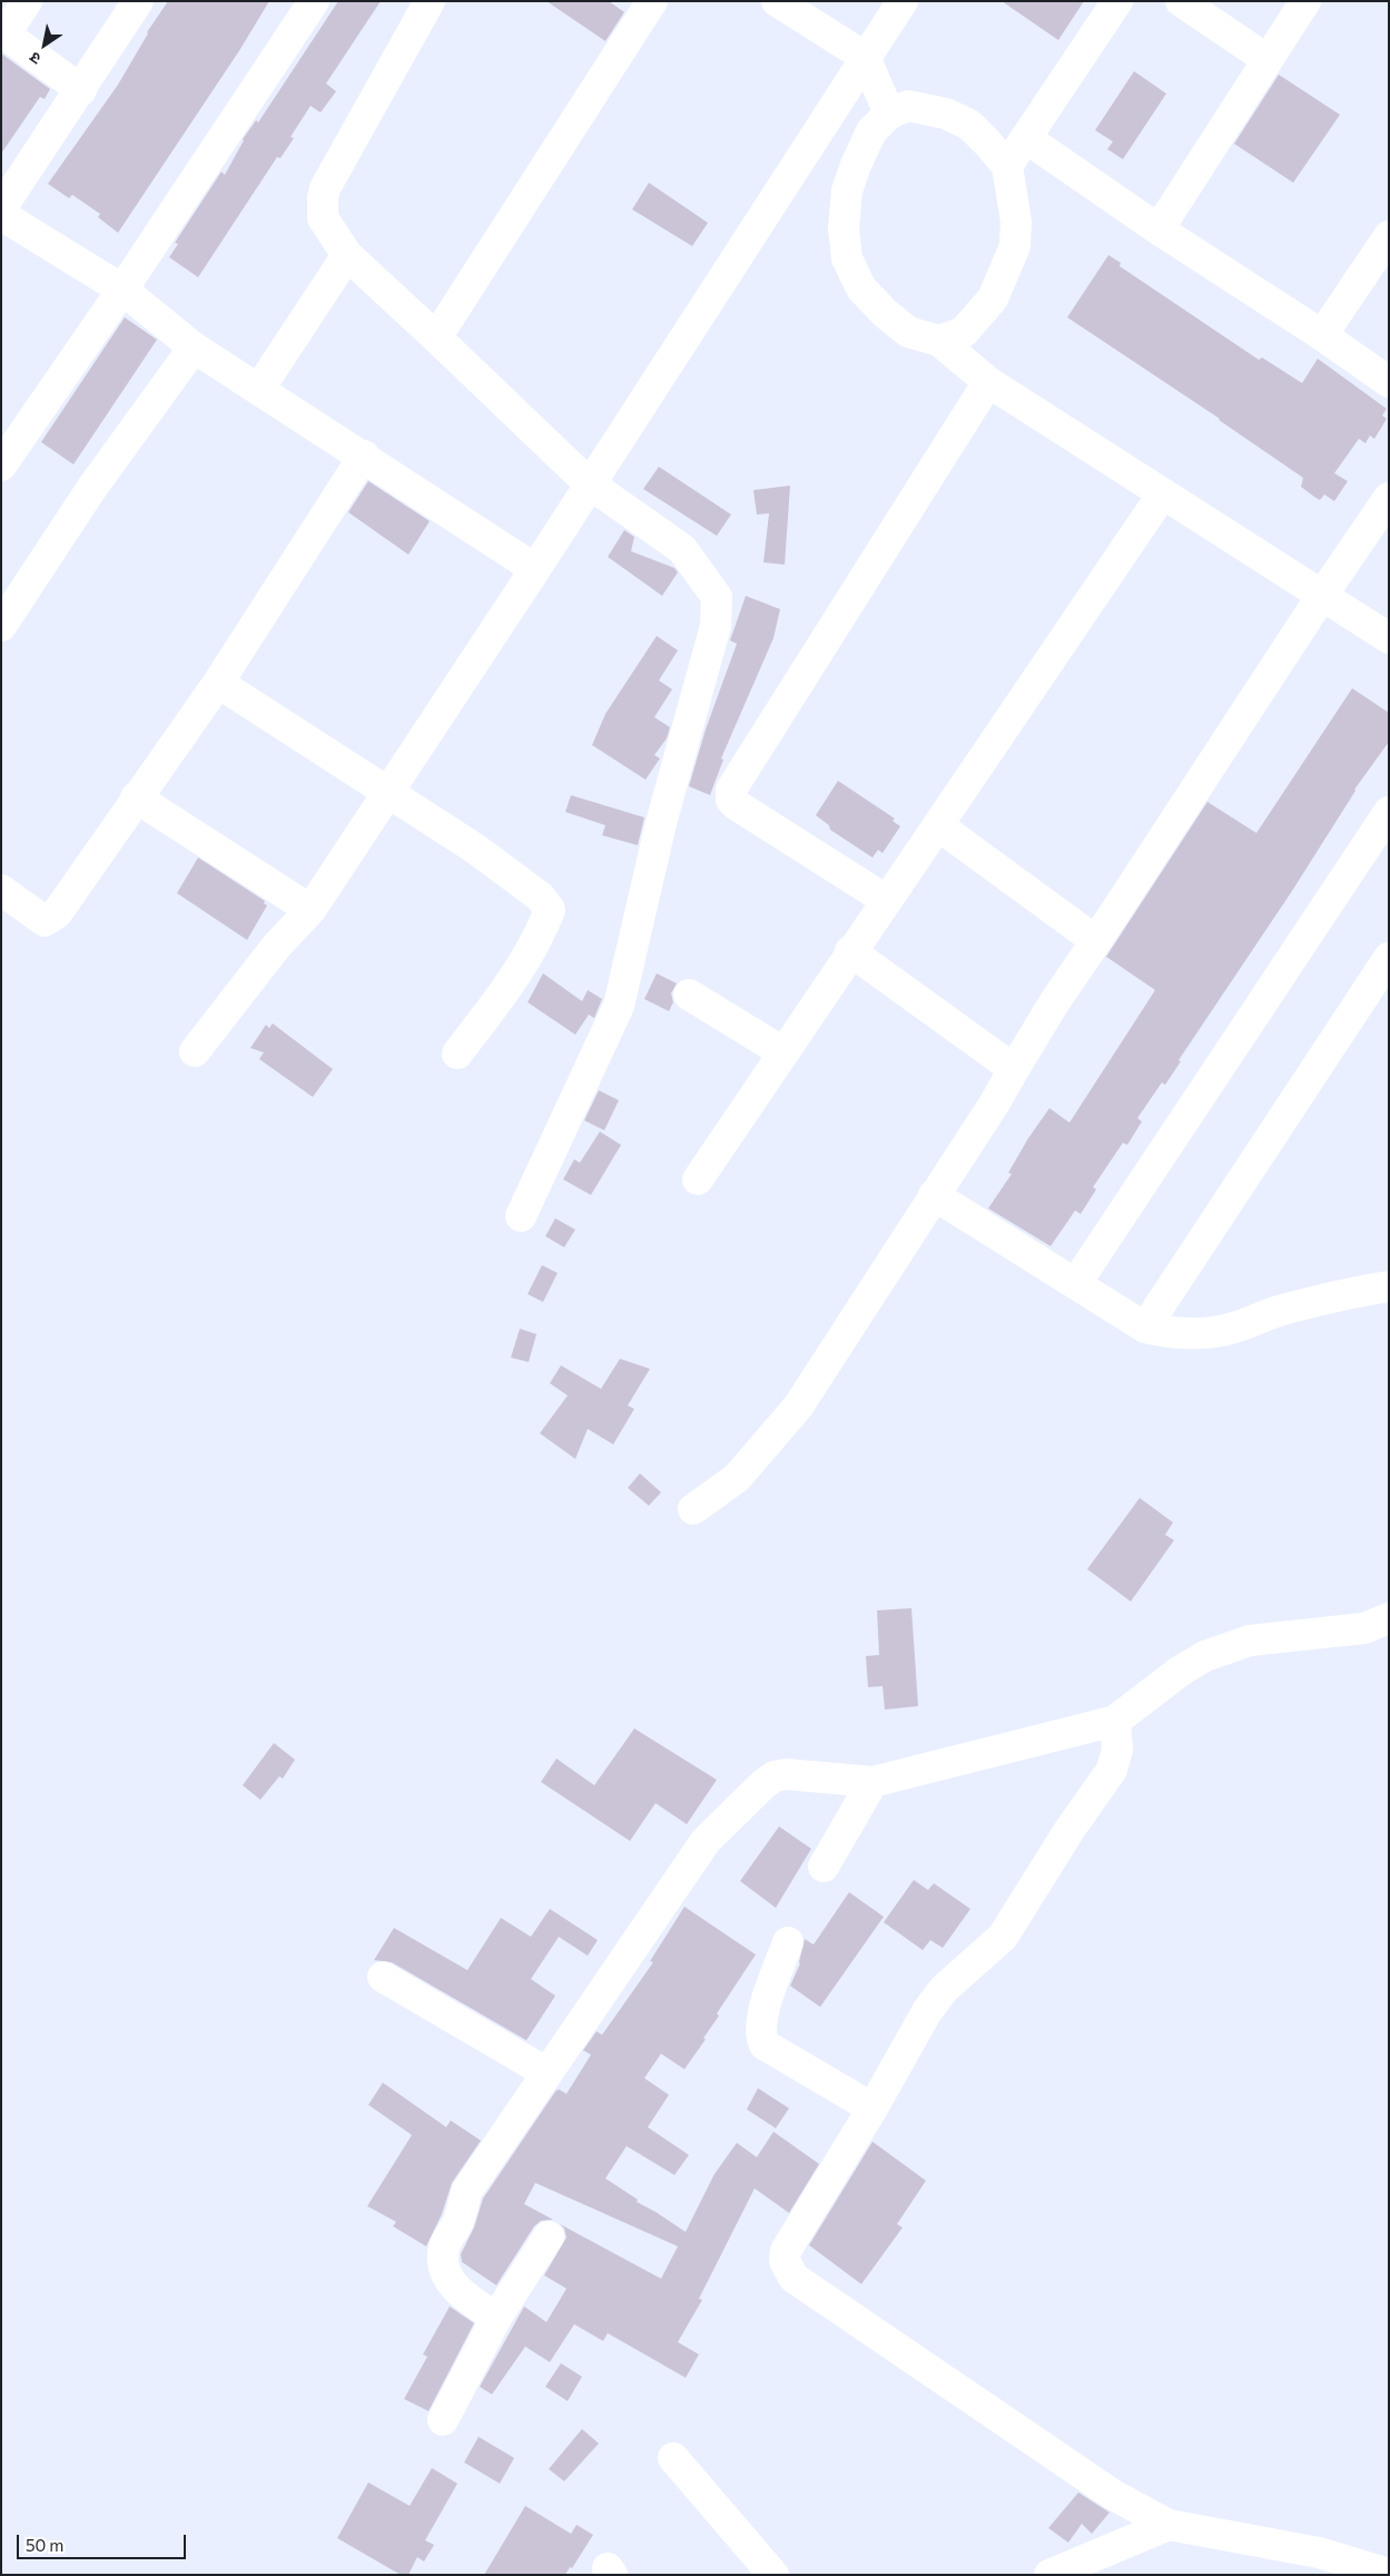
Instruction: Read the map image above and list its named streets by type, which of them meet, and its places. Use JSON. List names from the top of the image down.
{
  "scale_bar": "50 m",
  "north": "bottom left"
}
